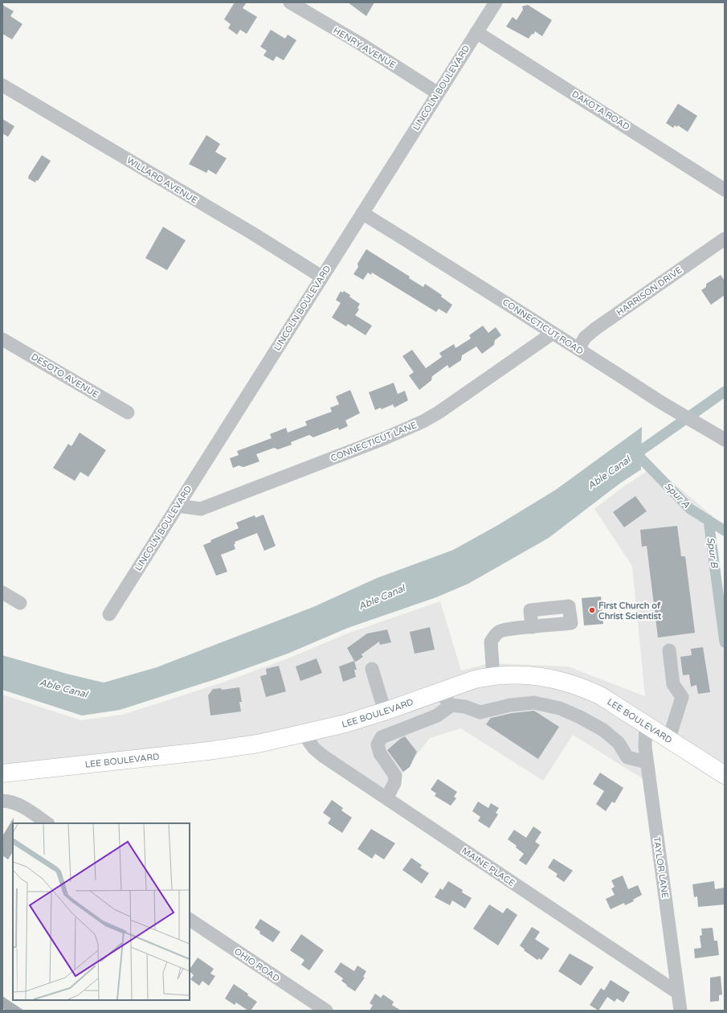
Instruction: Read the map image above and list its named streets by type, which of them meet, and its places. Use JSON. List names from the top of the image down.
{
  "streets": {
    "main road": ["LEE BOULEVARD"],
    "street": [
      "HENRY AVENUE",
      "LINCOLN BOULEVARD",
      "DAKOTA ROAD",
      "WILLARD AVENUE",
      "HARRISON DRIVE",
      "CONNECTICUT ROAD",
      "DESOTO AVENUE",
      "CONNECTICUT LANE",
      "MAINE PLACE",
      "TAYLOR LANE",
      "OHIO ROAD"
    ]
  },
  "crossings": [
    ["HENRY AVENUE", "LINCOLN BOULEVARD"],
    ["LINCOLN BOULEVARD", "DAKOTA ROAD"],
    ["LINCOLN BOULEVARD", "WILLARD AVENUE"],
    ["LINCOLN BOULEVARD", "CONNECTICUT ROAD"],
    ["LINCOLN BOULEVARD", "CONNECTICUT LANE"],
    ["HARRISON DRIVE", "CONNECTICUT ROAD"],
    ["CONNECTICUT ROAD", "CONNECTICUT LANE"],
    ["LEE BOULEVARD", "MAINE PLACE"],
    ["LEE BOULEVARD", "TAYLOR LANE"],
    ["MAINE PLACE", "TAYLOR LANE"]
  ],
  "water": ["Able Canal", "Spur A", "Spur B"],
  "places": ["First Church of Christ Scientist"]
}
